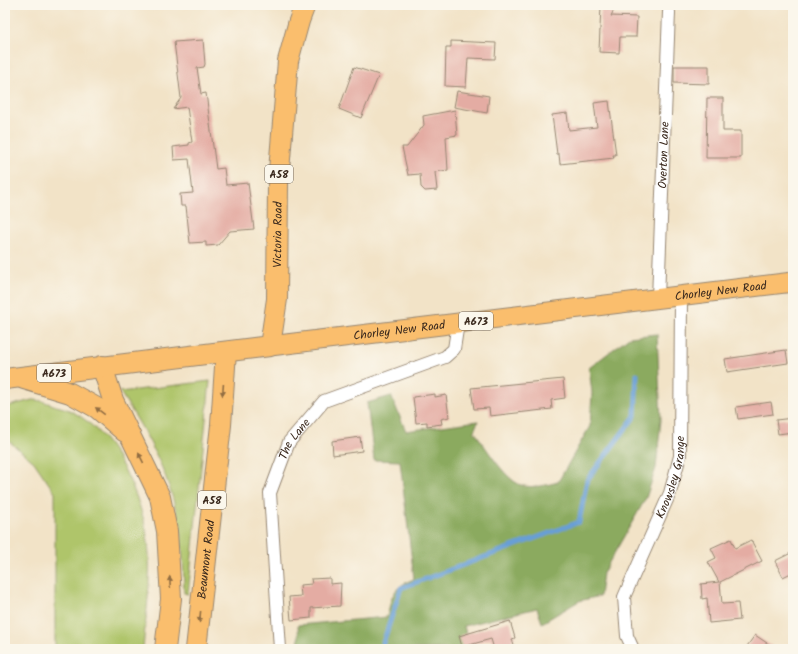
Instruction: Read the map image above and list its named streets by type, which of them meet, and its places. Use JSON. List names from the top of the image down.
{
  "streets": {
    "highway": [
      "A58",
      "Victoria Road",
      "Chorley New Road",
      "A673",
      "Beaumont Road"
    ],
    "street": ["Overton Lane", "The Lane", "Knowsley Grange"]
  },
  "crossings": [
    ["Overton Lane", "Chorley New Road"],
    ["Victoria Road", "Chorley New Road"],
    ["Chorley New Road", "The Lane"],
    ["Chorley New Road", "Knowsley Grange"],
    ["Chorley New Road", "Beaumont Road"]
  ]
}
